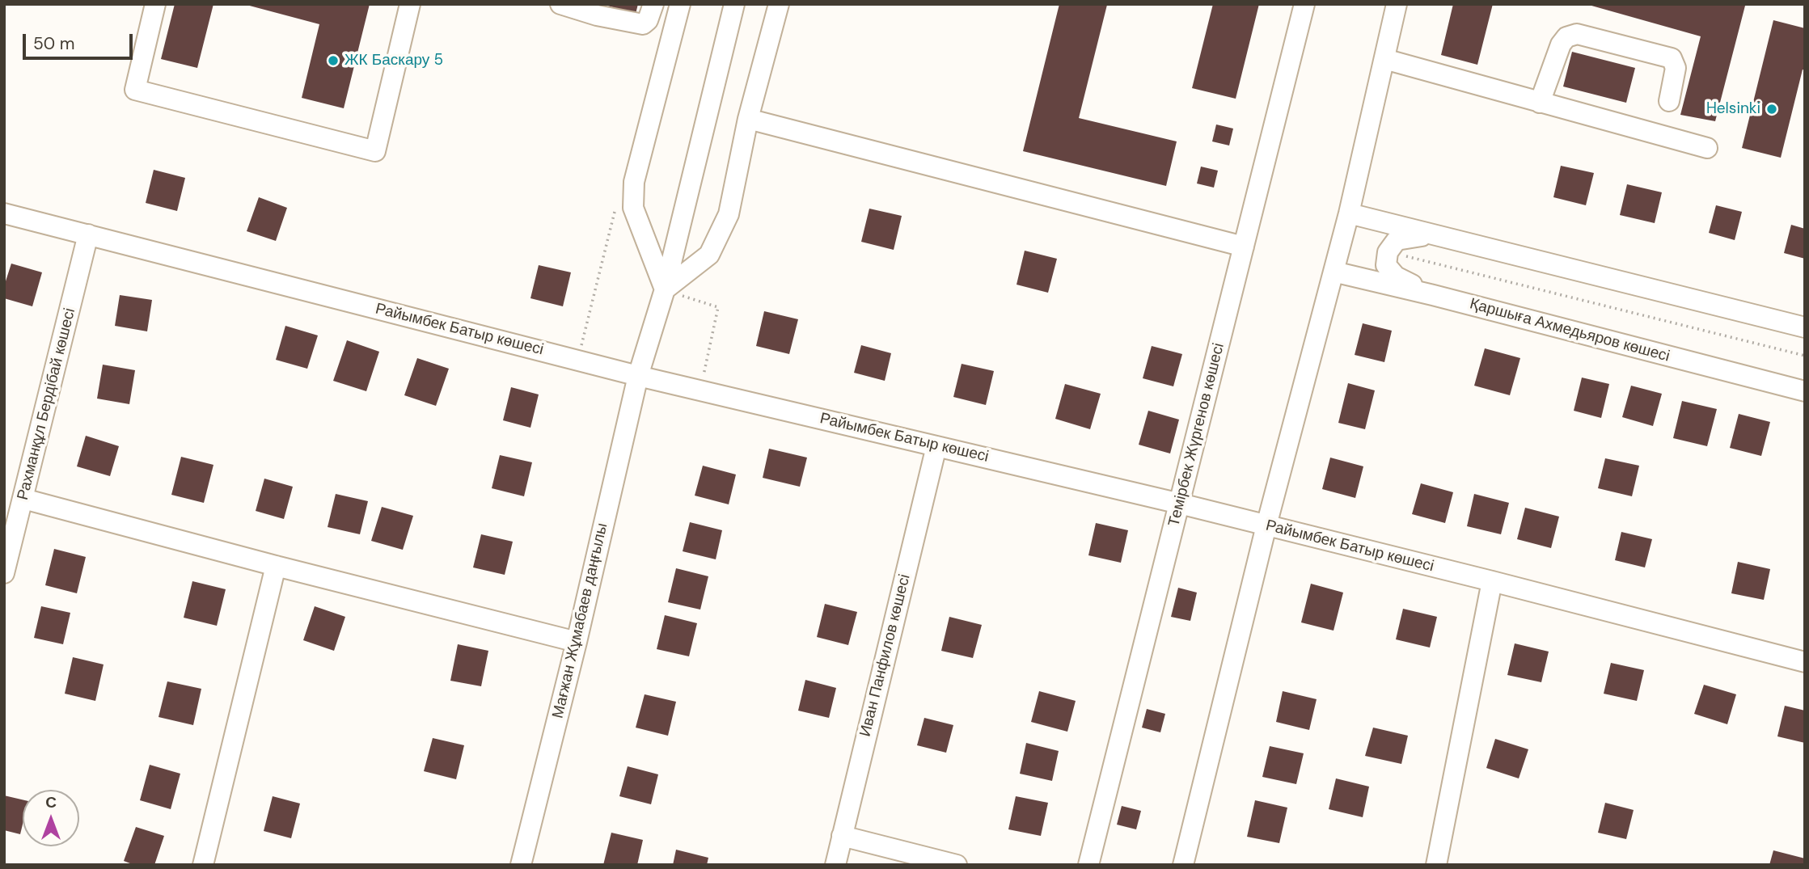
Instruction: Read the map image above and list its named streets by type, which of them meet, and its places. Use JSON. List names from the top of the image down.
{
  "streets": {
    "street": [
      "Райымбек Батыр көшесі",
      "Қаршыға Ахмедьяров көшесі",
      "Рахманқұл Бердібай көшесі",
      "Темірбек Жүргенов көшесі",
      "Мағжан Жұмабаев даңғылы",
      "Иван Панфилов көшесі"
    ]
  },
  "crossings": [
    ["Райымбек Батыр көшесі", "Рахманқұл Бердібай көшесі"],
    ["Райымбек Батыр көшесі", "Темірбек Жүргенов көшесі"],
    ["Райымбек Батыр көшесі", "Мағжан Жұмабаев даңғылы"],
    ["Райымбек Батыр көшесі", "Иван Панфилов көшесі"]
  ],
  "places": ["ЖК Баскару 5", "Helsinki"],
  "scale_bar": "50 m",
  "north": "top"
}
